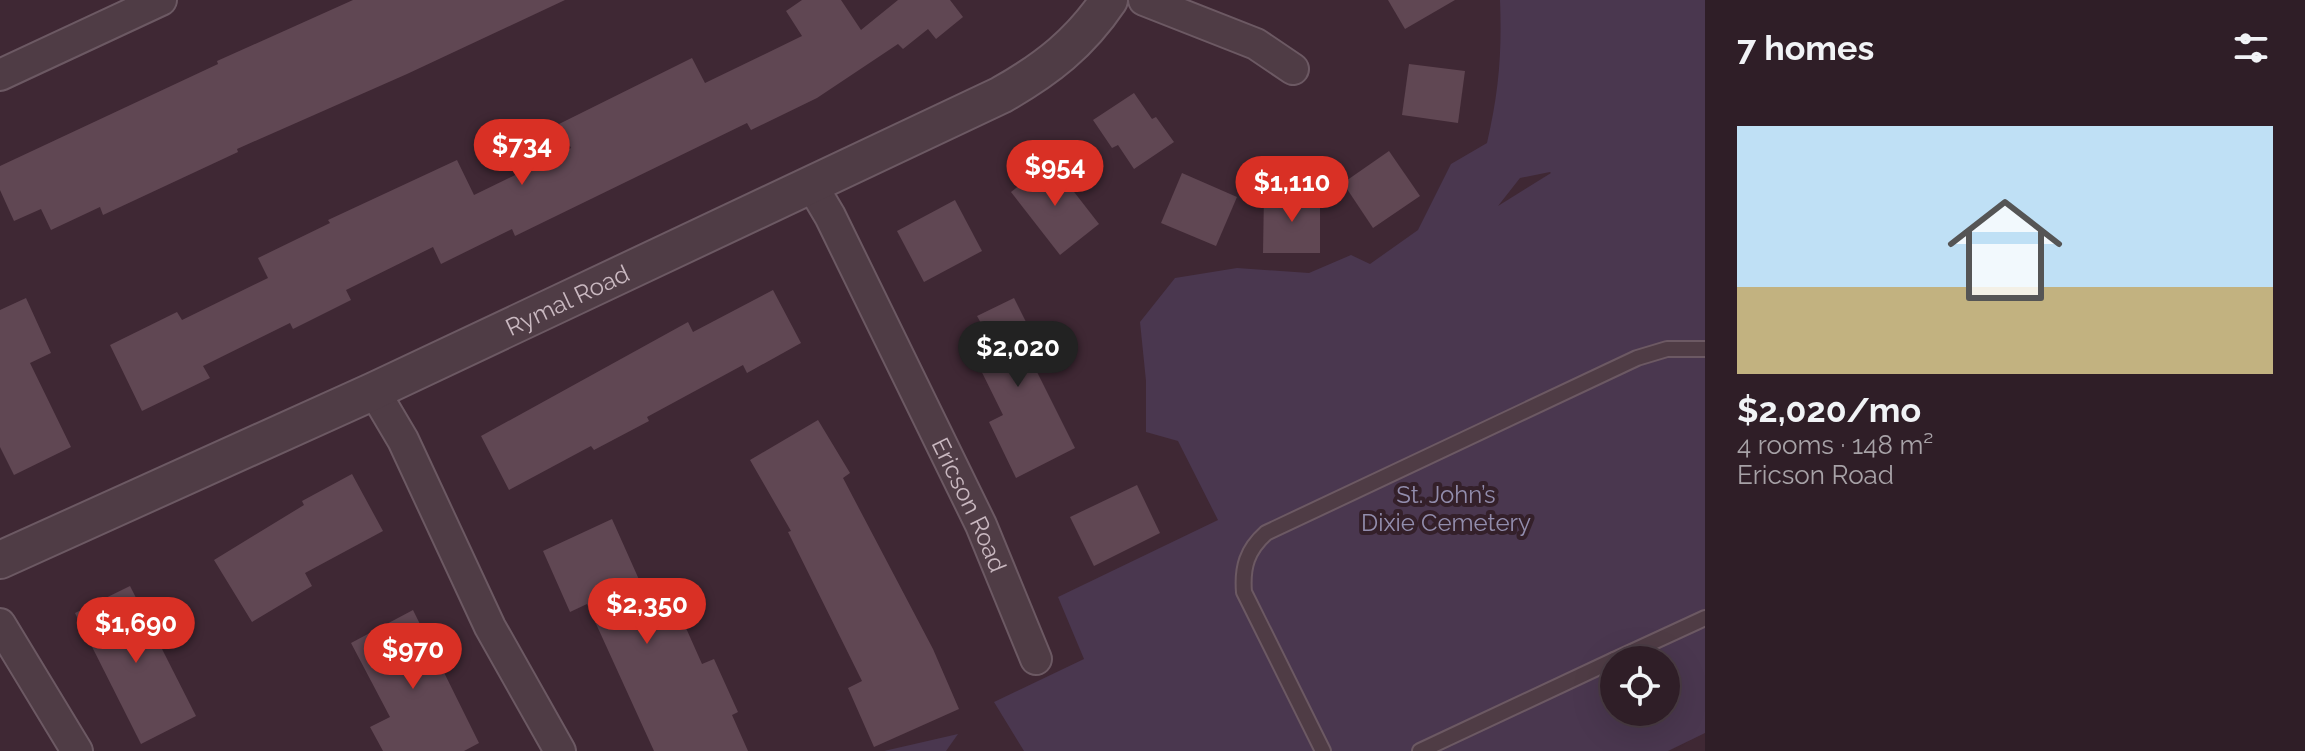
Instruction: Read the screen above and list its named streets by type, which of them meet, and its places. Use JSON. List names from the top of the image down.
{
  "streets": {
    "street": ["Rymal Road", "Ericson Road"]
  },
  "crossings": [
    ["Rymal Road", "Ericson Road"]
  ],
  "parks": ["St. John’s Dixie Cemetery"],
  "page": {
    "heading": "7 homes",
    "list": [
      {
        "name": "$2,020/mo",
        "note": "4 rooms · 148 m² · Ericson Road"
      }
    ],
    "price": [
      "$734",
      "$954",
      "$1,110",
      "$2,020",
      "$2,350",
      "$1,690",
      "$970"
    ]
  }
}
